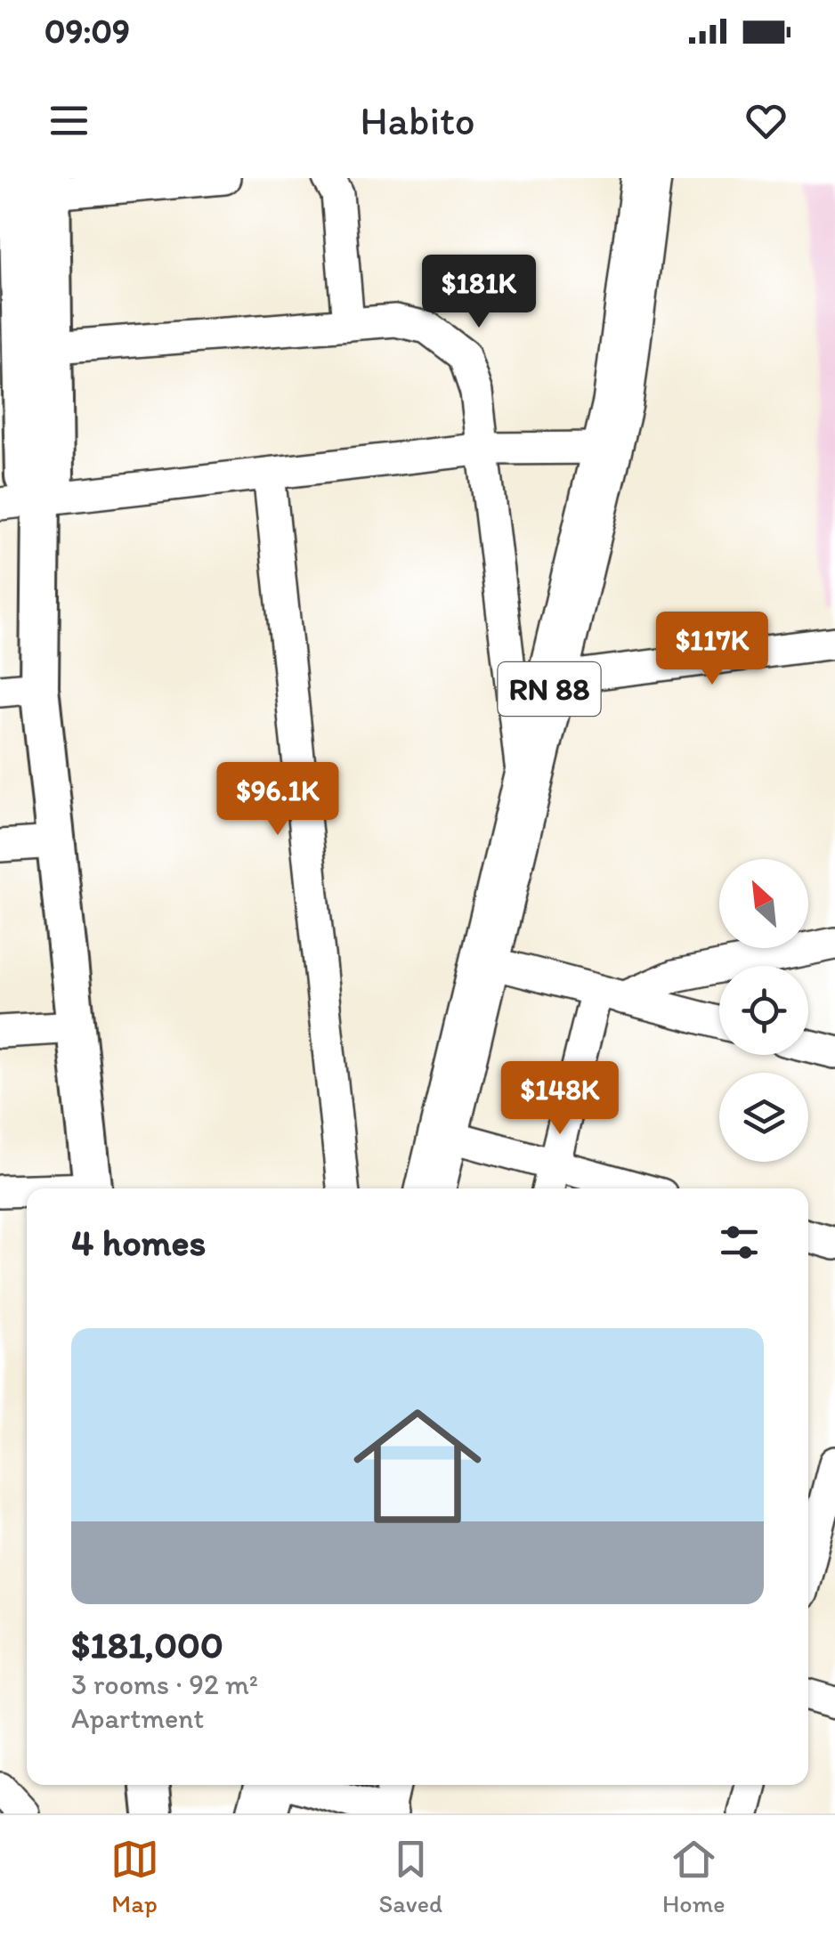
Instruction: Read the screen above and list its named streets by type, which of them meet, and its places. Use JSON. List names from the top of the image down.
{
  "streets": {
    "main road": ["RN 88"]
  },
  "north": "top left",
  "page": {
    "status": "09:09",
    "header": "Habito",
    "price": [
      "$181K",
      "$117K",
      "$96.1K",
      "$148K"
    ],
    "heading": "4 homes",
    "list": [
      {
        "name": "$181,000",
        "note": "3 rooms · 92 m² · Apartment"
      }
    ],
    "tabs": ["Map", "Saved", "Home"]
  }
}
